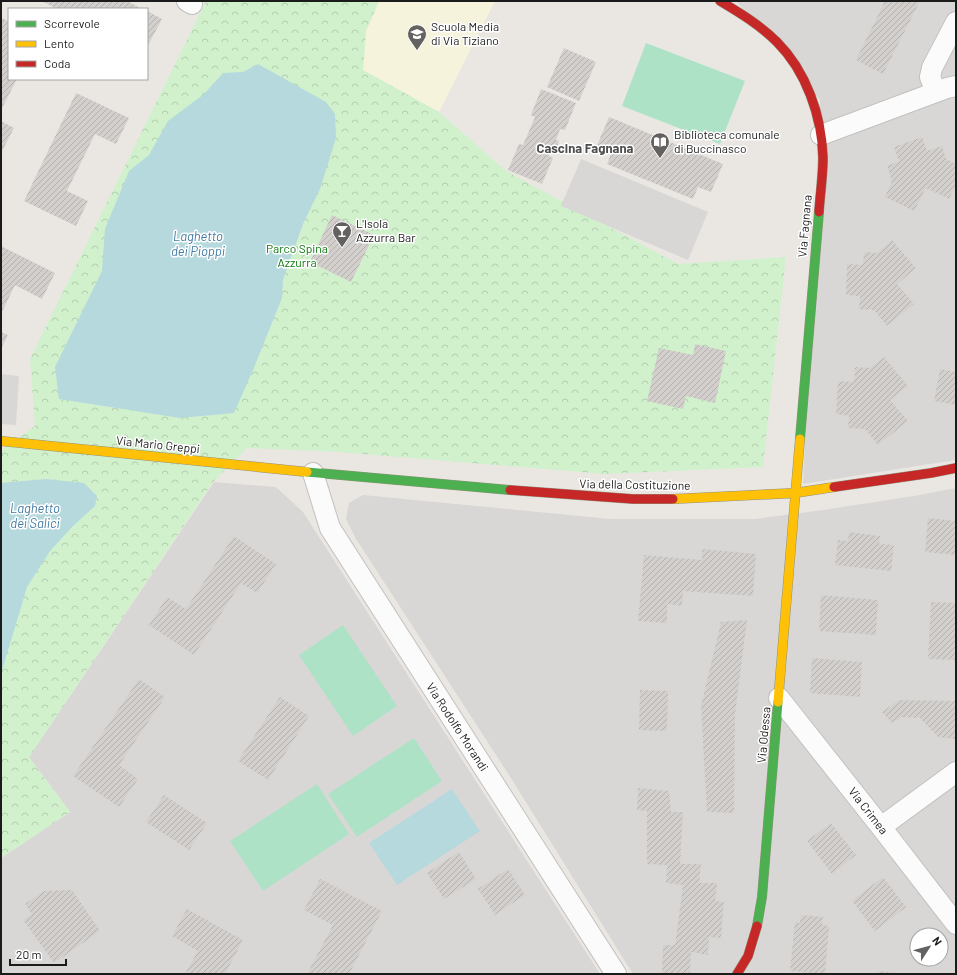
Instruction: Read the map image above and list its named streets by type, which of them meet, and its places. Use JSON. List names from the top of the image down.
{
  "streets": {
    "street": [
      "Via Fagnana",
      "Via Mario Greppi",
      "Via della Costituzione",
      "Via Rodolfo Morandi",
      "Via Odessa",
      "Via Crimea"
    ]
  },
  "crossings": [
    ["Via Fagnana", "Via della Costituzione"],
    ["Via Fagnana", "Via Odessa"],
    ["Via Mario Greppi", "Via della Costituzione"],
    ["Via Mario Greppi", "Via Rodolfo Morandi"],
    ["Via della Costituzione", "Via Rodolfo Morandi"],
    ["Via della Costituzione", "Via Odessa"],
    ["Via Odessa", "Via Crimea"]
  ],
  "districts": ["Cascina Fagnana"],
  "water": ["Laghetto dei Pioppi", "Laghetto dei Salici"],
  "parks": ["Parco Spina Azzurra"],
  "places": {
    "school or university": ["Scuola Media di Via Tiziano"],
    "library": ["Biblioteca comunale di Buccinasco"],
    "bar": ["L'Isola Azzurra Bar"]
  },
  "legend": ["Scorrevole", "Lento", "Coda"],
  "scale_bar": "20 m",
  "north": "top right"
}
